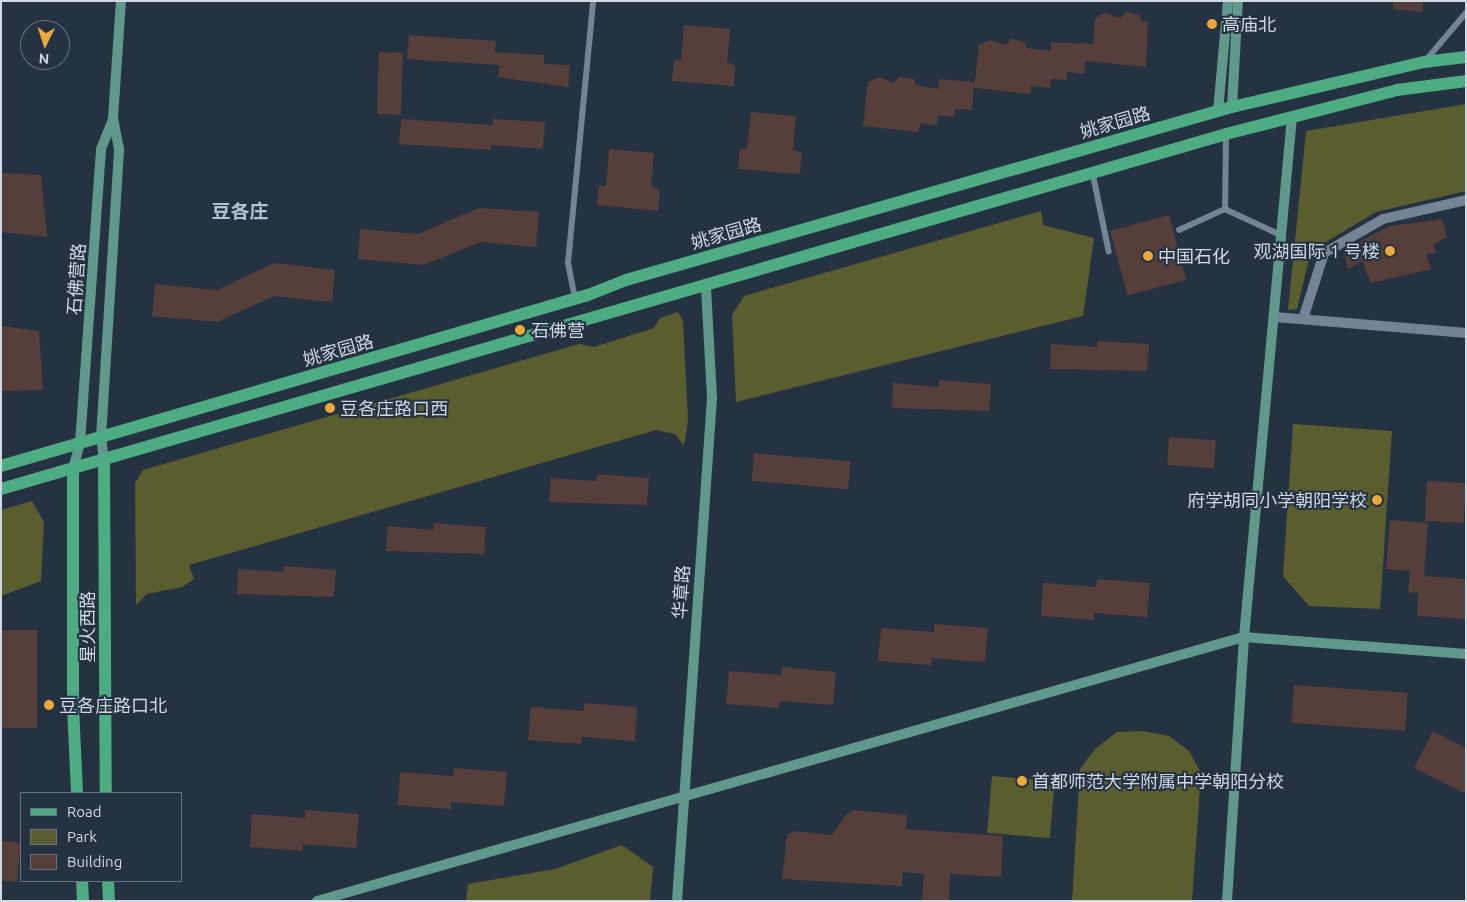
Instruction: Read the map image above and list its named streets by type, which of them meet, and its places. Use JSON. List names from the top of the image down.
{
  "streets": {
    "main road": ["姚家园路", "星火西路"],
    "street": ["石佛营路", "华章路"]
  },
  "crossings": [
    ["姚家园路", "石佛营路"],
    ["石佛营路", "星火西路"]
  ],
  "districts": ["豆各庄"],
  "places": [
    "高庙北",
    "观湖国际 1 号楼",
    "中国石化",
    "石佛营",
    "豆各庄路口西",
    "府学胡同小学朝阳学校",
    "豆各庄路口北",
    "首都师范大学附属中学朝阳分校"
  ],
  "legend": ["Road", "Park", "Building"],
  "north": "bottom"
}
